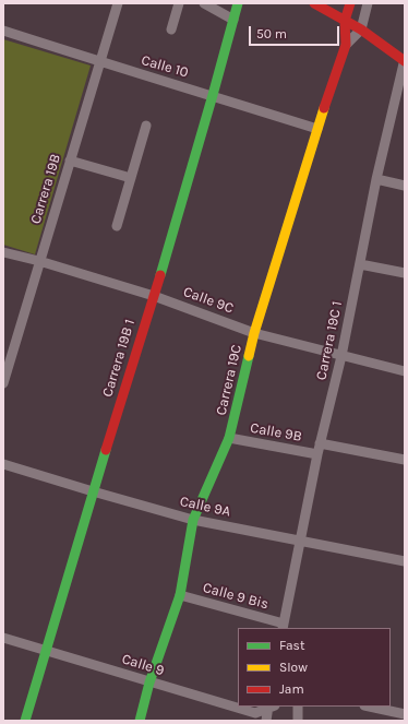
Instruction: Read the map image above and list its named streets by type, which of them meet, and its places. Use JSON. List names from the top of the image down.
{
  "streets": {
    "street": [
      "Calle 10",
      "Carrera 19B",
      "Calle 9C",
      "Carrera 19C 1",
      "Carrera 19B 1",
      "Carrera 19C",
      "Calle 9B",
      "Calle 9A",
      "Calle 9 Bis",
      "Calle 9"
    ]
  },
  "crossings": [
    ["Calle 10", "Carrera 19B"],
    ["Calle 10", "Carrera 19B 1"],
    ["Calle 10", "Carrera 19C"],
    ["Carrera 19B", "Calle 9C"],
    ["Calle 9C", "Carrera 19C 1"],
    ["Calle 9C", "Carrera 19B 1"],
    ["Calle 9C", "Carrera 19C"],
    ["Carrera 19C 1", "Calle 9B"],
    ["Carrera 19C 1", "Calle 9A"],
    ["Carrera 19C 1", "Calle 9 Bis"],
    ["Carrera 19B 1", "Calle 9A"],
    ["Carrera 19B 1", "Calle 9"],
    ["Carrera 19C", "Calle 9B"],
    ["Carrera 19C", "Calle 9A"],
    ["Carrera 19C", "Calle 9 Bis"],
    ["Carrera 19C", "Calle 9"]
  ],
  "legend": ["Fast", "Slow", "Jam"],
  "scale_bar": "50 m"
}
